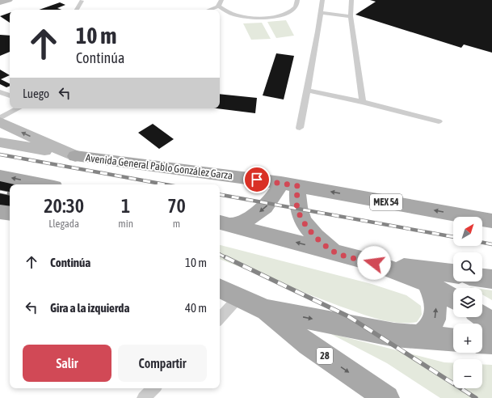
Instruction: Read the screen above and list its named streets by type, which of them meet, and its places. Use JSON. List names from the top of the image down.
{
  "streets": {
    "main road": ["Avenida General Pablo González Garza", "MEX 54", "28"]
  },
  "north": "top right",
  "page": {
    "turn": ["10 m", "Continúa"],
    "then": "Luego",
    "eta": [
      "20:30",
      "Llegada",
      "1",
      "min",
      "70",
      "m"
    ],
    "map_buttons": ["+", "−"],
    "list": [
      {
        "name": "Continúa",
        "value": "10 m"
      },
      {
        "name": "Gira a la izquierda",
        "value": "40 m"
      }
    ],
    "buttons": ["Salir", "Compartir"]
  }
}
